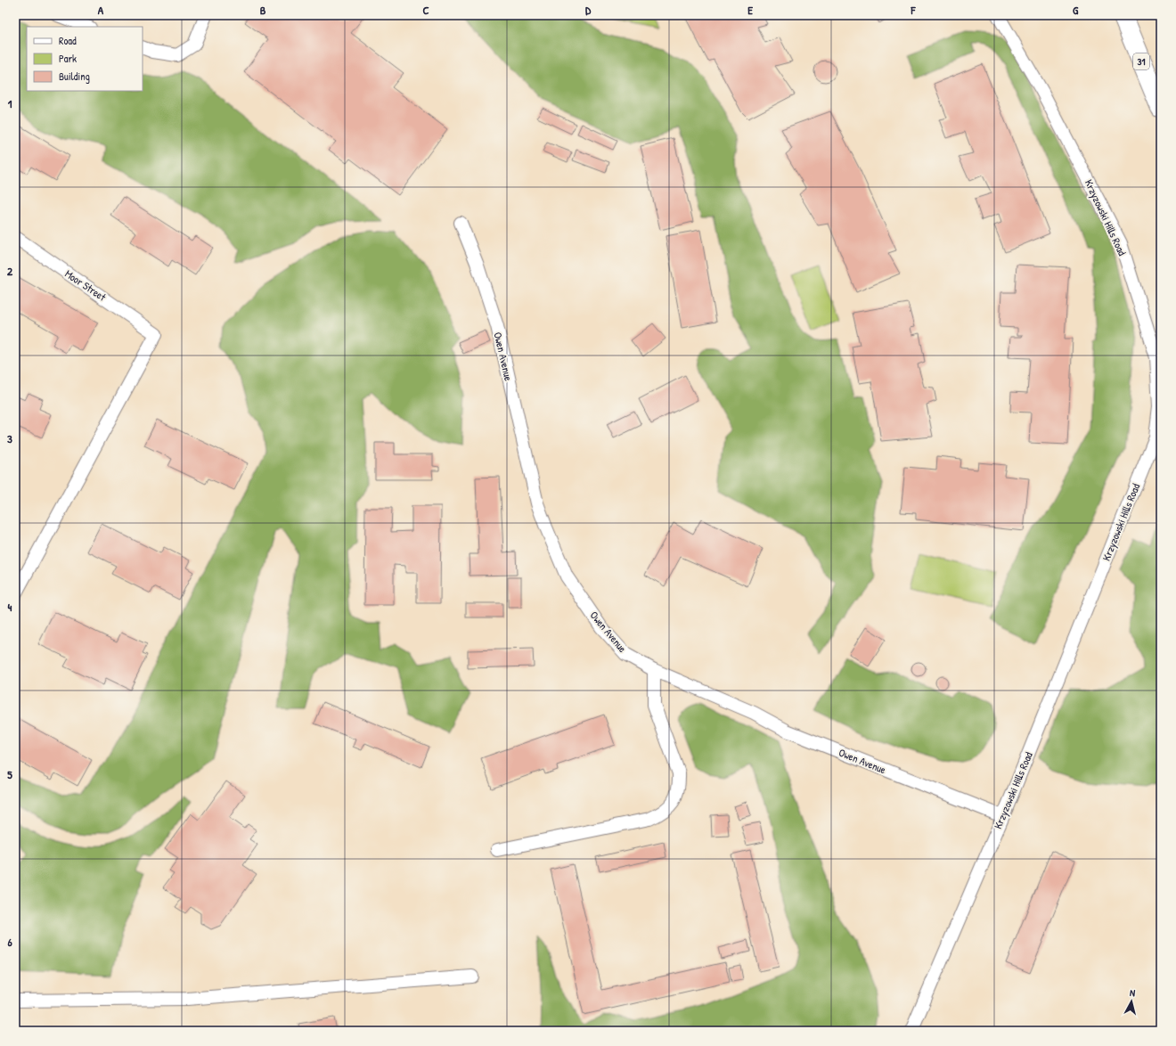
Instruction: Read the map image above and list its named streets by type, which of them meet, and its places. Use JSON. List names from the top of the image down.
{
  "streets": {
    "main road": ["31"],
    "lane": ["Krzyzowski Hills Road", "Moor Street", "Owen Avenue"]
  },
  "crossings": [
    ["Krzyzowski Hills Road", "Owen Avenue"]
  ],
  "legend": ["Road", "Park", "Building"],
  "north": "top",
  "grid": {
    "columns": [
      "A",
      "B",
      "C",
      "D",
      "E",
      "F",
      "G"
    ],
    "rows": [
      "1",
      "2",
      "3",
      "4",
      "5",
      "6"
    ]
  }
}
